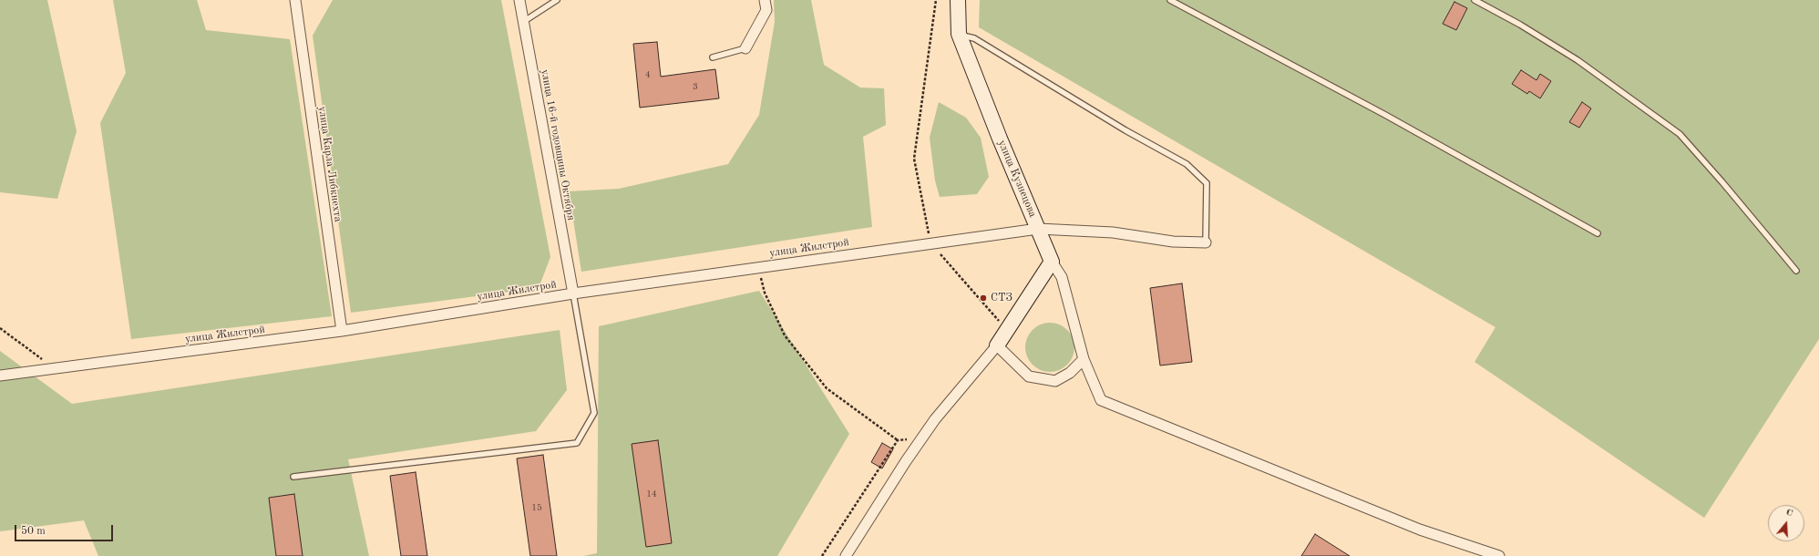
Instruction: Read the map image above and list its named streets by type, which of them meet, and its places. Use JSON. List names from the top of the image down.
{
  "streets": {
    "street": [
      "улица 16-й годовщины Октября",
      "улица Карла Либкнехта",
      "улица Кузнецова",
      "улица Жилстрой"
    ]
  },
  "crossings": [
    ["улица 16-й годовщины Октября", "улица Жилстрой"],
    ["улица Карла Либкнехта", "улица Жилстрой"],
    ["улица Кузнецова", "улица Жилстрой"]
  ],
  "places": ["СТЗ"],
  "house_numbers": [
    "4",
    "3",
    "14",
    "15"
  ],
  "scale_bar": "50 m",
  "north": "top"
}
